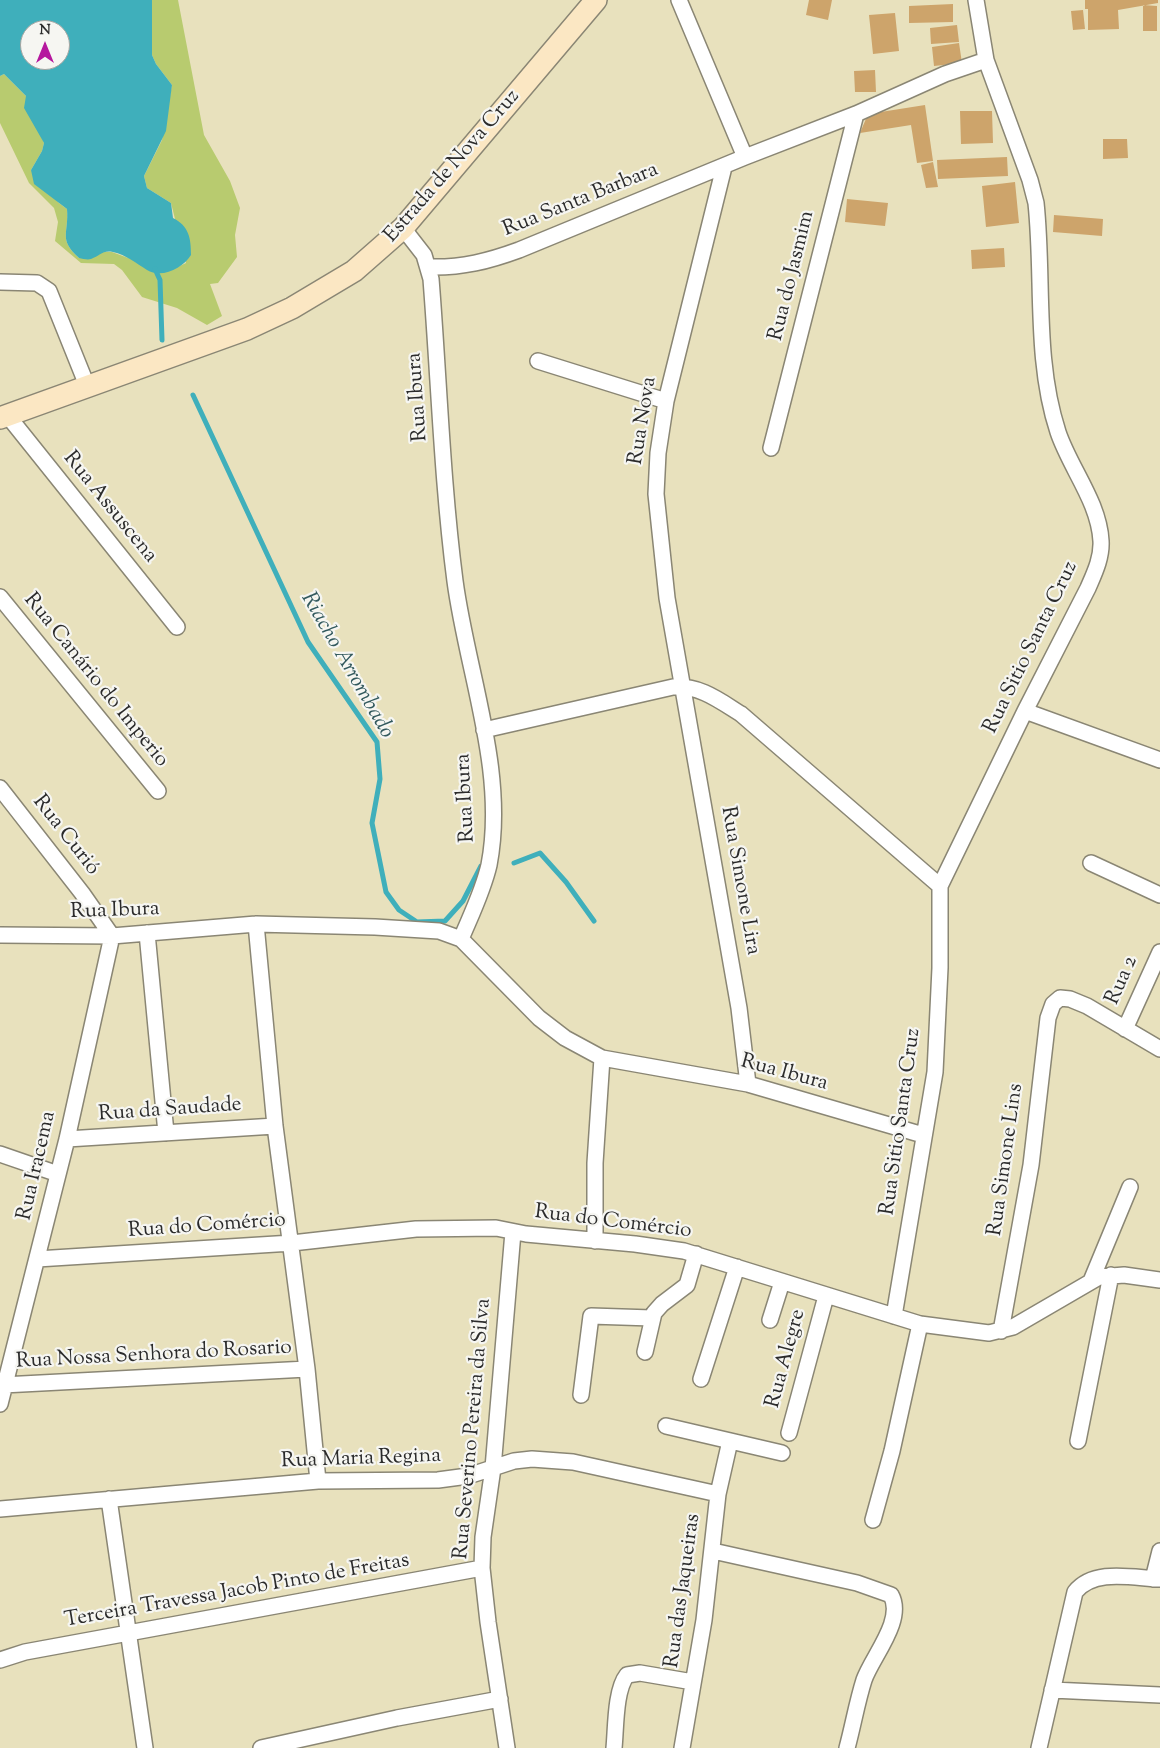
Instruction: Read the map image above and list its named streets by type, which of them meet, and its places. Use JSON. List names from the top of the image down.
{
  "streets": {
    "main road": ["Estrada de Nova Cruz"],
    "street": [
      "Rua Santa Barbara",
      "Rua do Jasmim",
      "Rua Ibura",
      "Rua Nova",
      "Rua Assuscena",
      "Rua Sitio Santa Cruz",
      "Rua Canário do Imperio",
      "Rua Curió",
      "Rua Simone Lira",
      "Rua 2",
      "Rua da Saudade",
      "Rua Simone Lins",
      "Rua Iracema",
      "Rua do Comércio",
      "Rua Nossa Senhora do Rosario",
      "Rua Alegre",
      "Rua Severino Pereira da Silva",
      "Rua Maria Regina",
      "Rua das Jaqueiras",
      "Terceira Travessa Jacob Pinto de Freitas"
    ]
  },
  "crossings": [
    ["Estrada de Nova Cruz", "Rua Ibura"],
    ["Estrada de Nova Cruz", "Rua Assuscena"],
    ["Rua Santa Barbara", "Rua do Jasmim"],
    ["Rua Santa Barbara", "Rua Ibura"],
    ["Rua Santa Barbara", "Rua Nova"],
    ["Rua Santa Barbara", "Rua Sitio Santa Cruz"],
    ["Rua Ibura", "Rua Sitio Santa Cruz"],
    ["Rua Ibura", "Rua Curió"],
    ["Rua Ibura", "Rua Simone Lira"],
    ["Rua Ibura", "Rua Iracema"],
    ["Rua Nova", "Rua Simone Lira"],
    ["Rua Sitio Santa Cruz", "Rua do Comércio"],
    ["Rua Curió", "Rua Iracema"],
    ["Rua 2", "Rua Simone Lins"],
    ["Rua da Saudade", "Rua Iracema"],
    ["Rua Simone Lins", "Rua do Comércio"],
    ["Rua Iracema", "Rua do Comércio"],
    ["Rua Iracema", "Rua Nossa Senhora do Rosario"],
    ["Rua do Comércio", "Rua Alegre"],
    ["Rua do Comércio", "Rua Severino Pereira da Silva"],
    ["Rua Severino Pereira da Silva", "Rua Maria Regina"],
    ["Rua Severino Pereira da Silva", "Terceira Travessa Jacob Pinto de Freitas"],
    ["Rua Maria Regina", "Rua das Jaqueiras"]
  ],
  "water": ["Riacho Arrombado"],
  "north": "top"
}
